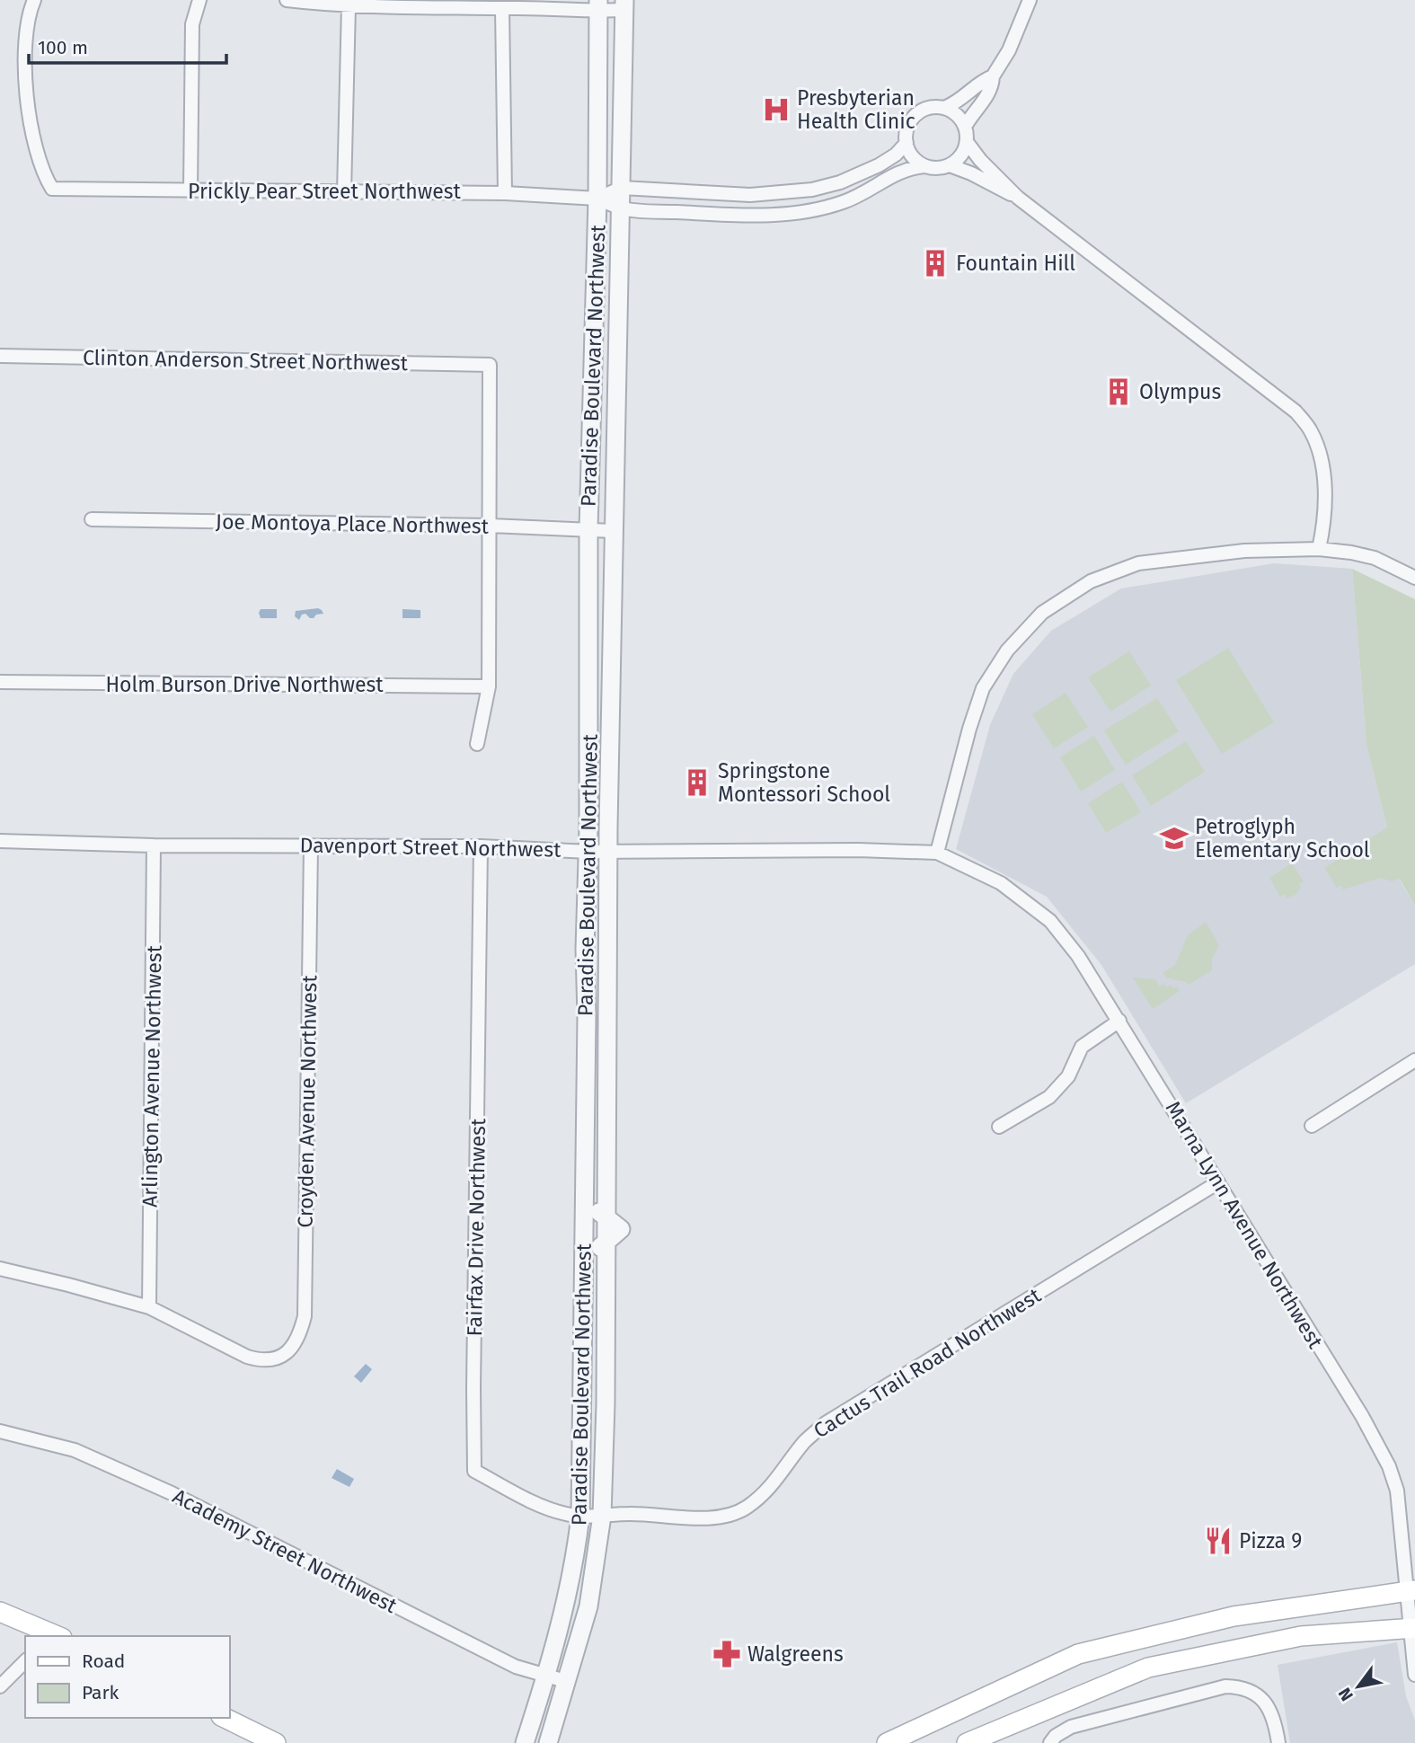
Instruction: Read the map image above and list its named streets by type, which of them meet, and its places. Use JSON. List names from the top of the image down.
{
  "streets": {
    "street": [
      "Prickly Pear Street Northwest",
      "Clinton Anderson Street Northwest",
      "Paradise Boulevard Northwest",
      "Joe Montoya Place Northwest",
      "Holm Burson Drive Northwest",
      "Davenport Street Northwest",
      "Arlington Avenue Northwest",
      "Croyden Avenue Northwest",
      "Marna Lynn Avenue Northwest",
      "Fairfax Drive Northwest",
      "Cactus Trail Road Northwest",
      "Academy Street Northwest"
    ]
  },
  "crossings": [
    ["Prickly Pear Street Northwest", "Paradise Boulevard Northwest"],
    ["Clinton Anderson Street Northwest", "Joe Montoya Place Northwest"],
    ["Paradise Boulevard Northwest", "Joe Montoya Place Northwest"],
    ["Paradise Boulevard Northwest", "Davenport Street Northwest"],
    ["Paradise Boulevard Northwest", "Fairfax Drive Northwest"],
    ["Paradise Boulevard Northwest", "Cactus Trail Road Northwest"],
    ["Paradise Boulevard Northwest", "Academy Street Northwest"],
    ["Davenport Street Northwest", "Arlington Avenue Northwest"],
    ["Davenport Street Northwest", "Croyden Avenue Northwest"],
    ["Davenport Street Northwest", "Marna Lynn Avenue Northwest"],
    ["Davenport Street Northwest", "Fairfax Drive Northwest"],
    ["Arlington Avenue Northwest", "Croyden Avenue Northwest"],
    ["Marna Lynn Avenue Northwest", "Cactus Trail Road Northwest"],
    ["Fairfax Drive Northwest", "Cactus Trail Road Northwest"]
  ],
  "places": {
    "hospital": ["Presbyterian Health Clinic"],
    "building": ["Fountain Hill", "Olympus", "Springstone Montessori School"],
    "school or university": ["Petroglyph Elementary School"],
    "restaurant": ["Pizza 9"],
    "pharmacy": ["Walgreens"]
  },
  "legend": ["Road", "Park"],
  "scale_bar": "100 m",
  "north": "bottom left"
}
